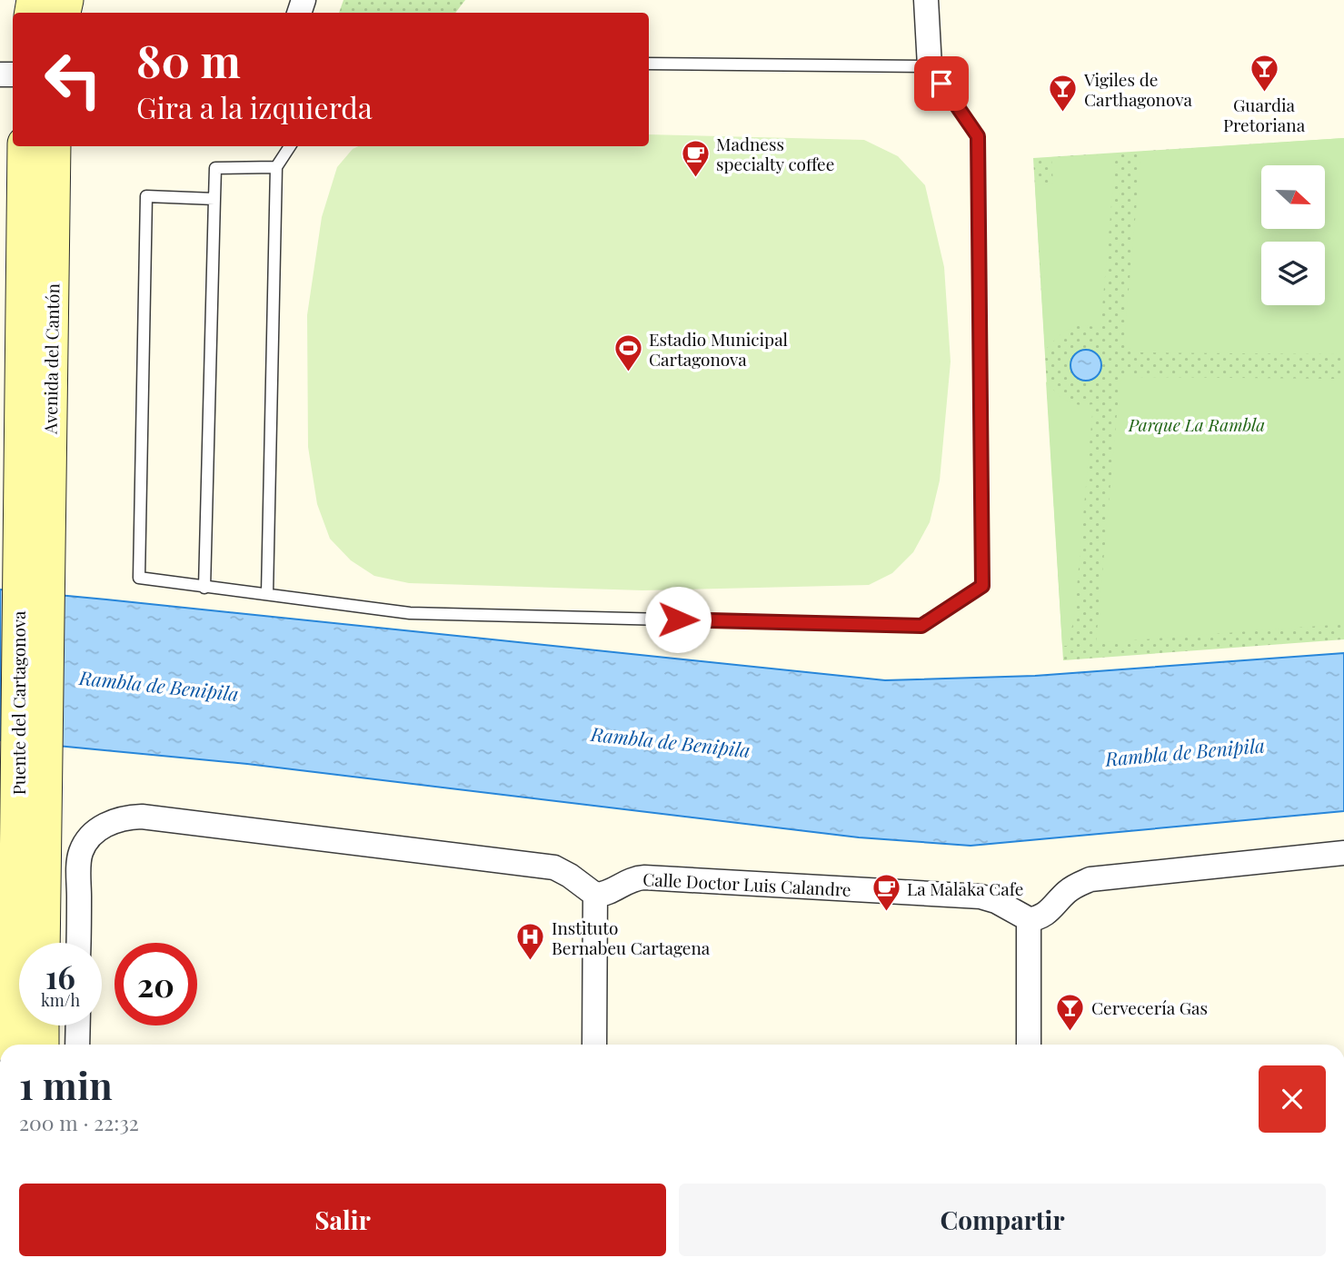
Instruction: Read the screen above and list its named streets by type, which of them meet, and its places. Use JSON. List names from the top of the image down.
{
  "streets": {
    "main road": ["Avenida del Cantón", "Puente del Cartagonova"],
    "street": ["Calle Doctor Luis Calandre"]
  },
  "crossings": [
    ["Avenida del Cantón", "Puente del Cartagonova"]
  ],
  "water": ["Rambla de Benipila"],
  "parks": ["Parque La Rambla"],
  "places": {
    "bar": ["Guardia Pretoriana", "Vigiles de Carthagonova", "Cervecería Gas"],
    "cafe": ["Madness specialty coffee", "La Malaka Cafe"],
    "sports": ["Estadio Municipal Cartagonova"],
    "hospital": ["Instituto Bernabeu Cartagena"]
  },
  "north": "right",
  "page": {
    "turn": ["80 m", "Gira a la izquierda"],
    "speed": "16 km/h",
    "limit": "20",
    "heading": ["1 min", "200 m · 22:32"],
    "buttons": ["Salir", "Compartir"]
  }
}
